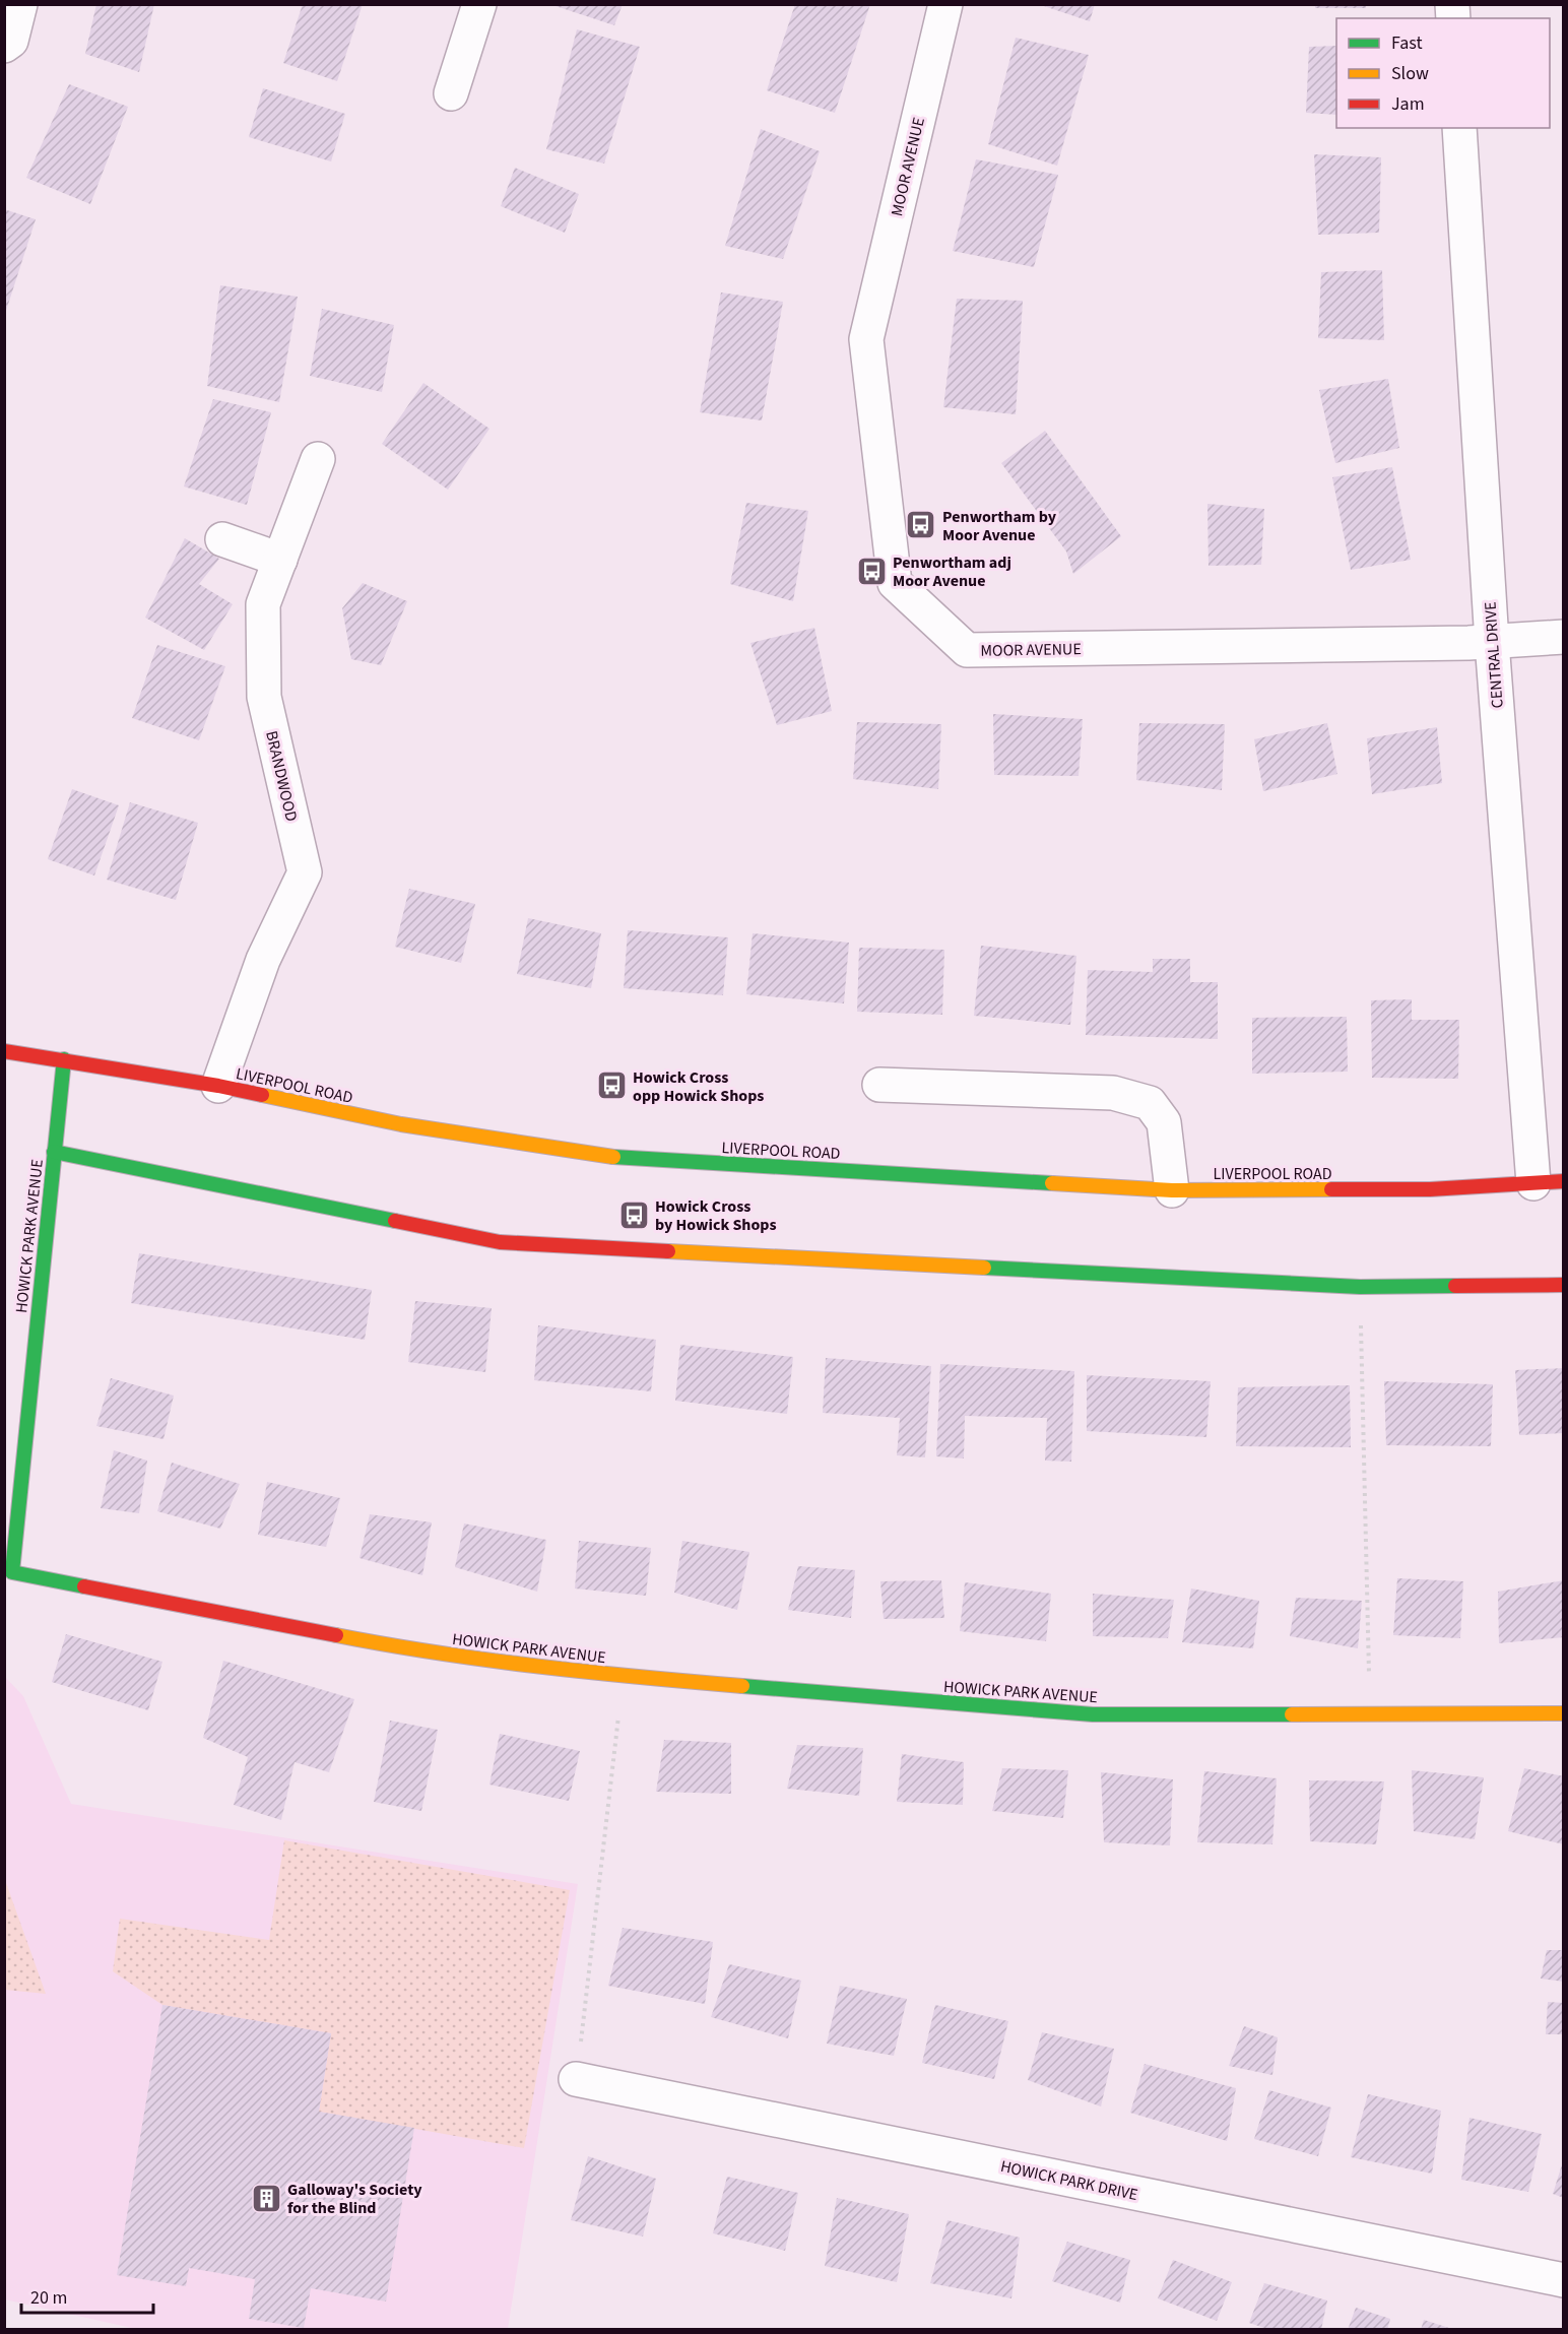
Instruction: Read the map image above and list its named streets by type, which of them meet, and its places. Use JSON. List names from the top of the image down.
{
  "streets": {
    "street": [
      "MOOR AVENUE",
      "CENTRAL DRIVE",
      "BRANDWOOD",
      "LIVERPOOL ROAD",
      "HOWICK PARK AVENUE",
      "HOWICK PARK DRIVE"
    ]
  },
  "crossings": [
    ["MOOR AVENUE", "CENTRAL DRIVE"],
    ["CENTRAL DRIVE", "LIVERPOOL ROAD"],
    ["BRANDWOOD", "LIVERPOOL ROAD"],
    ["LIVERPOOL ROAD", "HOWICK PARK AVENUE"]
  ],
  "places": {
    "bus stop": [
      "Penwortham by Moor Avenue",
      "Penwortham adj Moor Avenue",
      "Howick Cross opp Howick Shops",
      "Howick Cross by Howick Shops"
    ],
    "building": ["Galloway's Society for the Blind"]
  },
  "legend": ["Fast", "Slow", "Jam"],
  "scale_bar": "20 m"
}
